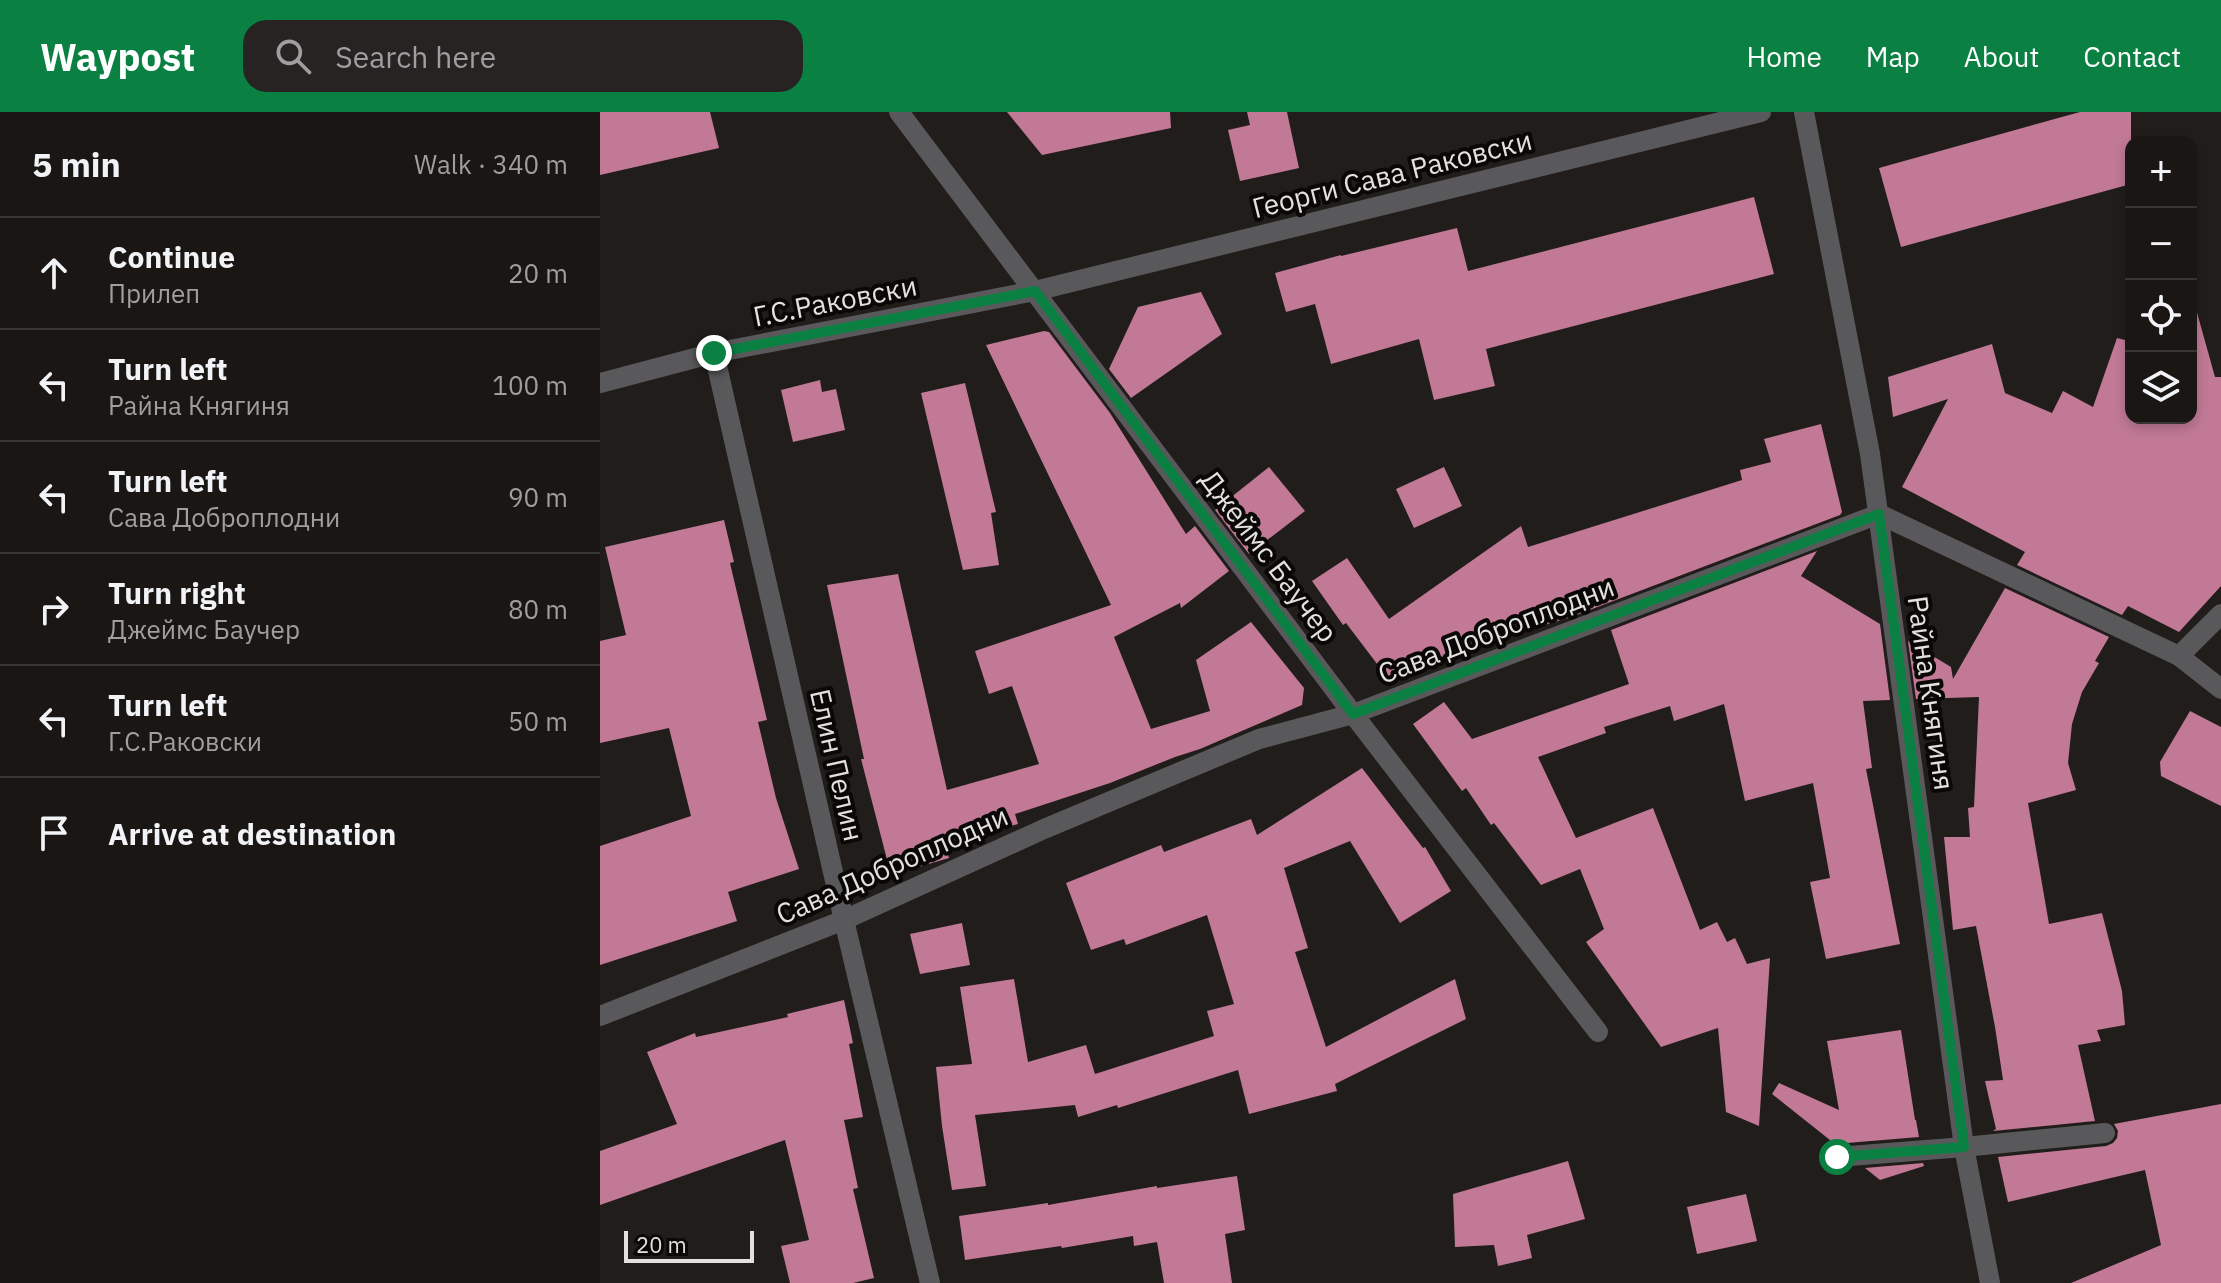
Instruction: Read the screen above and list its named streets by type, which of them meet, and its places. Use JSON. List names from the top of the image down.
{
  "streets": {
    "street": [
      "Георги Сава Раковски",
      "Г.С.Раковски",
      "Джеймс Баучер",
      "Сава Доброплодни",
      "Райна Княгиня",
      "Елин Пелин"
    ]
  },
  "crossings": [
    ["Георги Сава Раковски", "Г.С.Раковски"],
    ["Георги Сава Раковски", "Джеймс Баучер"],
    ["Г.С.Раковски", "Джеймс Баучер"],
    ["Г.С.Раковски", "Елин Пелин"],
    ["Джеймс Баучер", "Сава Доброплодни"],
    ["Сава Доброплодни", "Райна Княгиня"],
    ["Сава Доброплодни", "Елин Пелин"]
  ],
  "scale_bar": "20 m",
  "page": {
    "header": "Waypost",
    "search": "Search here",
    "nav": [
      "Home",
      "Map",
      "About",
      "Contact"
    ],
    "heading": ["5 min", "Walk · 340 m"],
    "map_buttons": ["+", "−"],
    "list": [
      ["Continue", "Прилеп", "20 m"],
      ["Turn left", "Райна Княгиня", "100 m"],
      ["Turn left", "Сава Доброплодни", "90 m"],
      ["Turn right", "Джеймс Баучер", "80 m"],
      ["Turn left", "Г.С.Раковски", "50 m"],
      "Arrive at destination"
    ],
    "scale": "20 m"
  }
}
